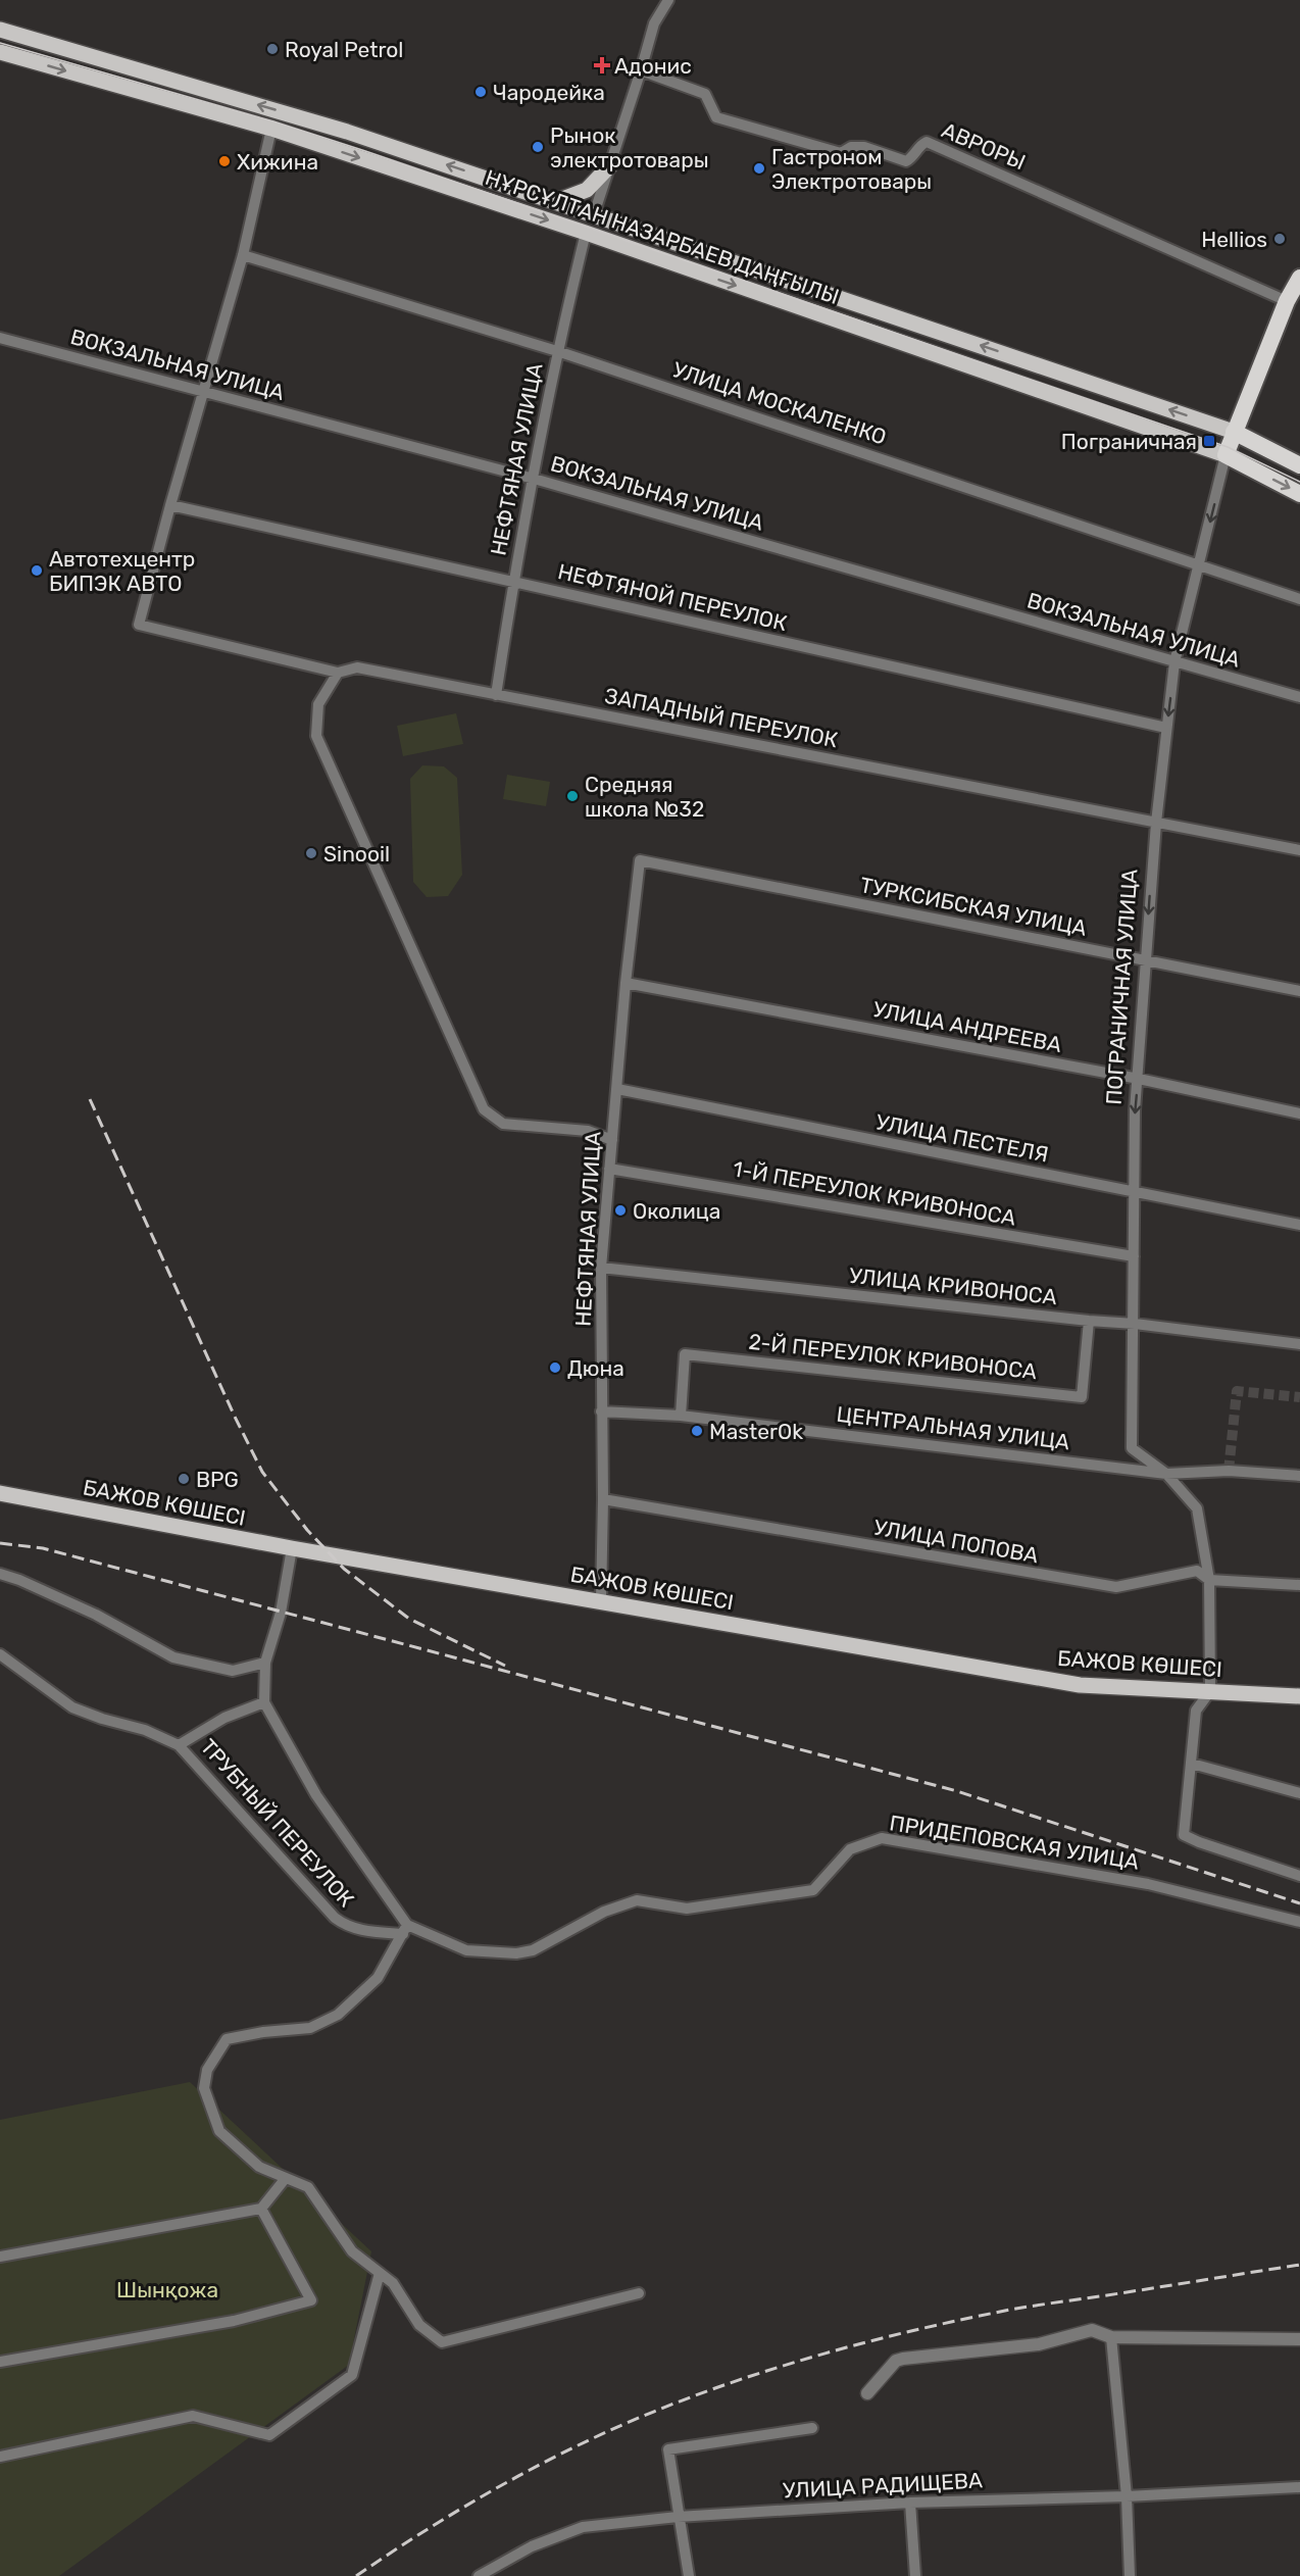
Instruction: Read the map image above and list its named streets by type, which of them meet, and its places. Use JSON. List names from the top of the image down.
{
  "streets": {
    "highway": ["НҰРСҰЛТАН НАЗАРБАЕВ ДАҢҒЫЛЫ", "ПОГРАНИЧНАЯ УЛИЦА"],
    "main road": ["БАЖОВ КӨШЕСІ"],
    "street": [
      "АВРОРЫ",
      "ВОКЗАЛЬНАЯ УЛИЦА",
      "УЛИЦА МОСКАЛЕНКО",
      "НЕФТЯНАЯ УЛИЦА",
      "НЕФТЯНОЙ ПЕРЕУЛОК",
      "ЗАПАДНЫЙ ПЕРЕУЛОК",
      "ТУРКСИБСКАЯ УЛИЦА",
      "УЛИЦА АНДРЕЕВА",
      "УЛИЦА ПЕСТЕЛЯ",
      "1-Й ПЕРЕУЛОК КРИВОНОСА",
      "УЛИЦА КРИВОНОСА",
      "2-Й ПЕРЕУЛОК КРИВОНОСА",
      "ЦЕНТРАЛЬНАЯ УЛИЦА",
      "УЛИЦА ПОПОВА",
      "ТРУБНЫЙ ПЕРЕУЛОК",
      "ПРИДЕПОВСКАЯ УЛИЦА",
      "УЛИЦА РАДИЩЕВА"
    ]
  },
  "crossings": [
    ["АВРОРЫ", "ПОГРАНИЧНАЯ УЛИЦА"],
    ["НҰРСҰЛТАН НАЗАРБАЕВ ДАҢҒЫЛЫ", "НЕФТЯНАЯ УЛИЦА"],
    ["НҰРСҰЛТАН НАЗАРБАЕВ ДАҢҒЫЛЫ", "ПОГРАНИЧНАЯ УЛИЦА"],
    ["ВОКЗАЛЬНАЯ УЛИЦА", "НЕФТЯНАЯ УЛИЦА"],
    ["ВОКЗАЛЬНАЯ УЛИЦА", "ПОГРАНИЧНАЯ УЛИЦА"],
    ["УЛИЦА МОСКАЛЕНКО", "НЕФТЯНАЯ УЛИЦА"],
    ["УЛИЦА МОСКАЛЕНКО", "ПОГРАНИЧНАЯ УЛИЦА"],
    ["НЕФТЯНАЯ УЛИЦА", "НЕФТЯНОЙ ПЕРЕУЛОК"],
    ["НЕФТЯНАЯ УЛИЦА", "ЗАПАДНЫЙ ПЕРЕУЛОК"],
    ["НЕФТЯНАЯ УЛИЦА", "ТУРКСИБСКАЯ УЛИЦА"],
    ["НЕФТЯНАЯ УЛИЦА", "УЛИЦА АНДРЕЕВА"],
    ["НЕФТЯНАЯ УЛИЦА", "УЛИЦА ПЕСТЕЛЯ"],
    ["НЕФТЯНАЯ УЛИЦА", "1-Й ПЕРЕУЛОК КРИВОНОСА"],
    ["НЕФТЯНАЯ УЛИЦА", "УЛИЦА КРИВОНОСА"],
    ["НЕФТЯНАЯ УЛИЦА", "ЦЕНТРАЛЬНАЯ УЛИЦА"],
    ["НЕФТЯНАЯ УЛИЦА", "БАЖОВ КӨШЕСІ"],
    ["НЕФТЯНАЯ УЛИЦА", "УЛИЦА ПОПОВА"],
    ["НЕФТЯНОЙ ПЕРЕУЛОК", "ЗАПАДНЫЙ ПЕРЕУЛОК"],
    ["НЕФТЯНОЙ ПЕРЕУЛОК", "ПОГРАНИЧНАЯ УЛИЦА"],
    ["ЗАПАДНЫЙ ПЕРЕУЛОК", "ПОГРАНИЧНАЯ УЛИЦА"],
    ["ТУРКСИБСКАЯ УЛИЦА", "ПОГРАНИЧНАЯ УЛИЦА"],
    ["ПОГРАНИЧНАЯ УЛИЦА", "УЛИЦА АНДРЕЕВА"],
    ["ПОГРАНИЧНАЯ УЛИЦА", "УЛИЦА ПЕСТЕЛЯ"],
    ["ПОГРАНИЧНАЯ УЛИЦА", "1-Й ПЕРЕУЛОК КРИВОНОСА"],
    ["ПОГРАНИЧНАЯ УЛИЦА", "УЛИЦА КРИВОНОСА"],
    ["ПОГРАНИЧНАЯ УЛИЦА", "ЦЕНТРАЛЬНАЯ УЛИЦА"],
    ["ПОГРАНИЧНАЯ УЛИЦА", "БАЖОВ КӨШЕСІ"],
    ["ПОГРАНИЧНАЯ УЛИЦА", "УЛИЦА ПОПОВА"],
    ["УЛИЦА КРИВОНОСА", "2-Й ПЕРЕУЛОК КРИВОНОСА"],
    ["2-Й ПЕРЕУЛОК КРИВОНОСА", "ЦЕНТРАЛЬНАЯ УЛИЦА"],
    ["ТРУБНЫЙ ПЕРЕУЛОК", "ПРИДЕПОВСКАЯ УЛИЦА"]
  ],
  "parks": ["Шынқожа"],
  "places": {
    "other": [
      "Royal Petrol",
      "Чародейка",
      "Рынок электротовары",
      "Хижина",
      "Гастроном Электротовары",
      "Hellios",
      "Автотехцентр БИПЭК АВТО",
      "Средняя школа №32",
      "Sinooil",
      "Околица",
      "Дюна",
      "MasterOk",
      "BPG"
    ],
    "health": ["Адонис"],
    "transit": ["Пограничная"]
  }
}
